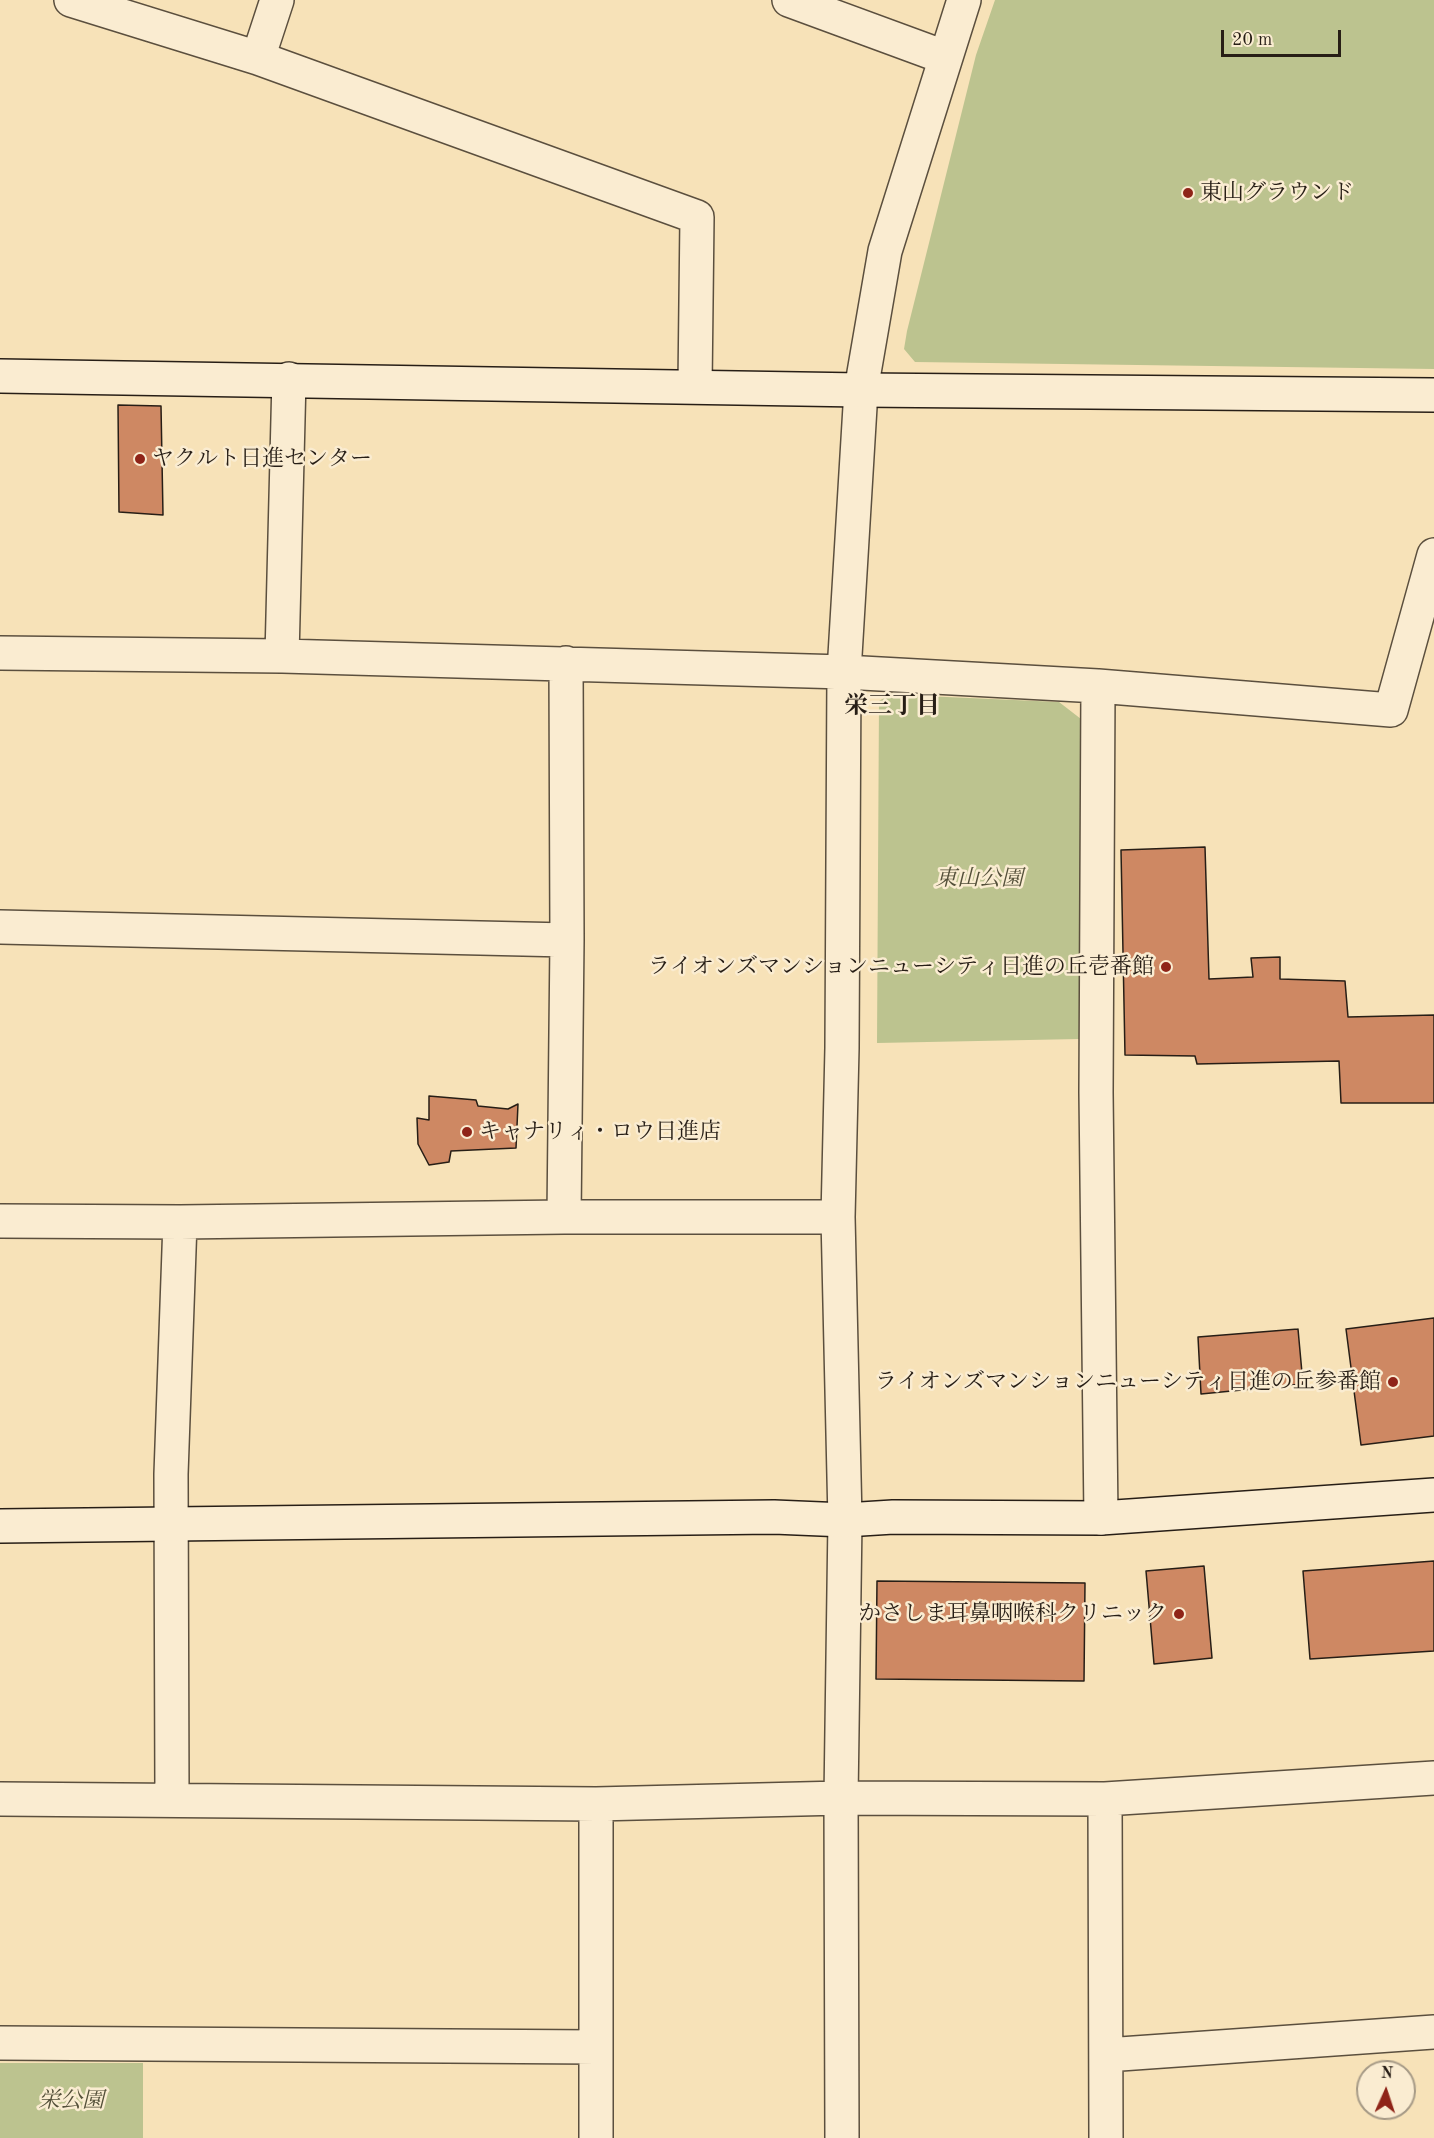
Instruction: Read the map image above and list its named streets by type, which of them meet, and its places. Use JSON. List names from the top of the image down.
{
  "districts": ["栄三丁目"],
  "parks": ["東山公園", "栄公園"],
  "places": [
    "東山グラウンド",
    "ヤクルト日進センター",
    "ライオンズマンションニューシティ日進の丘壱番館",
    "キャナリィ・ロウ日進店",
    "ライオンズマンションニューシティ日進の丘参番館",
    "かさしま耳鼻咽喉科クリニック"
  ],
  "scale_bar": "20 m",
  "north": "top"
}
